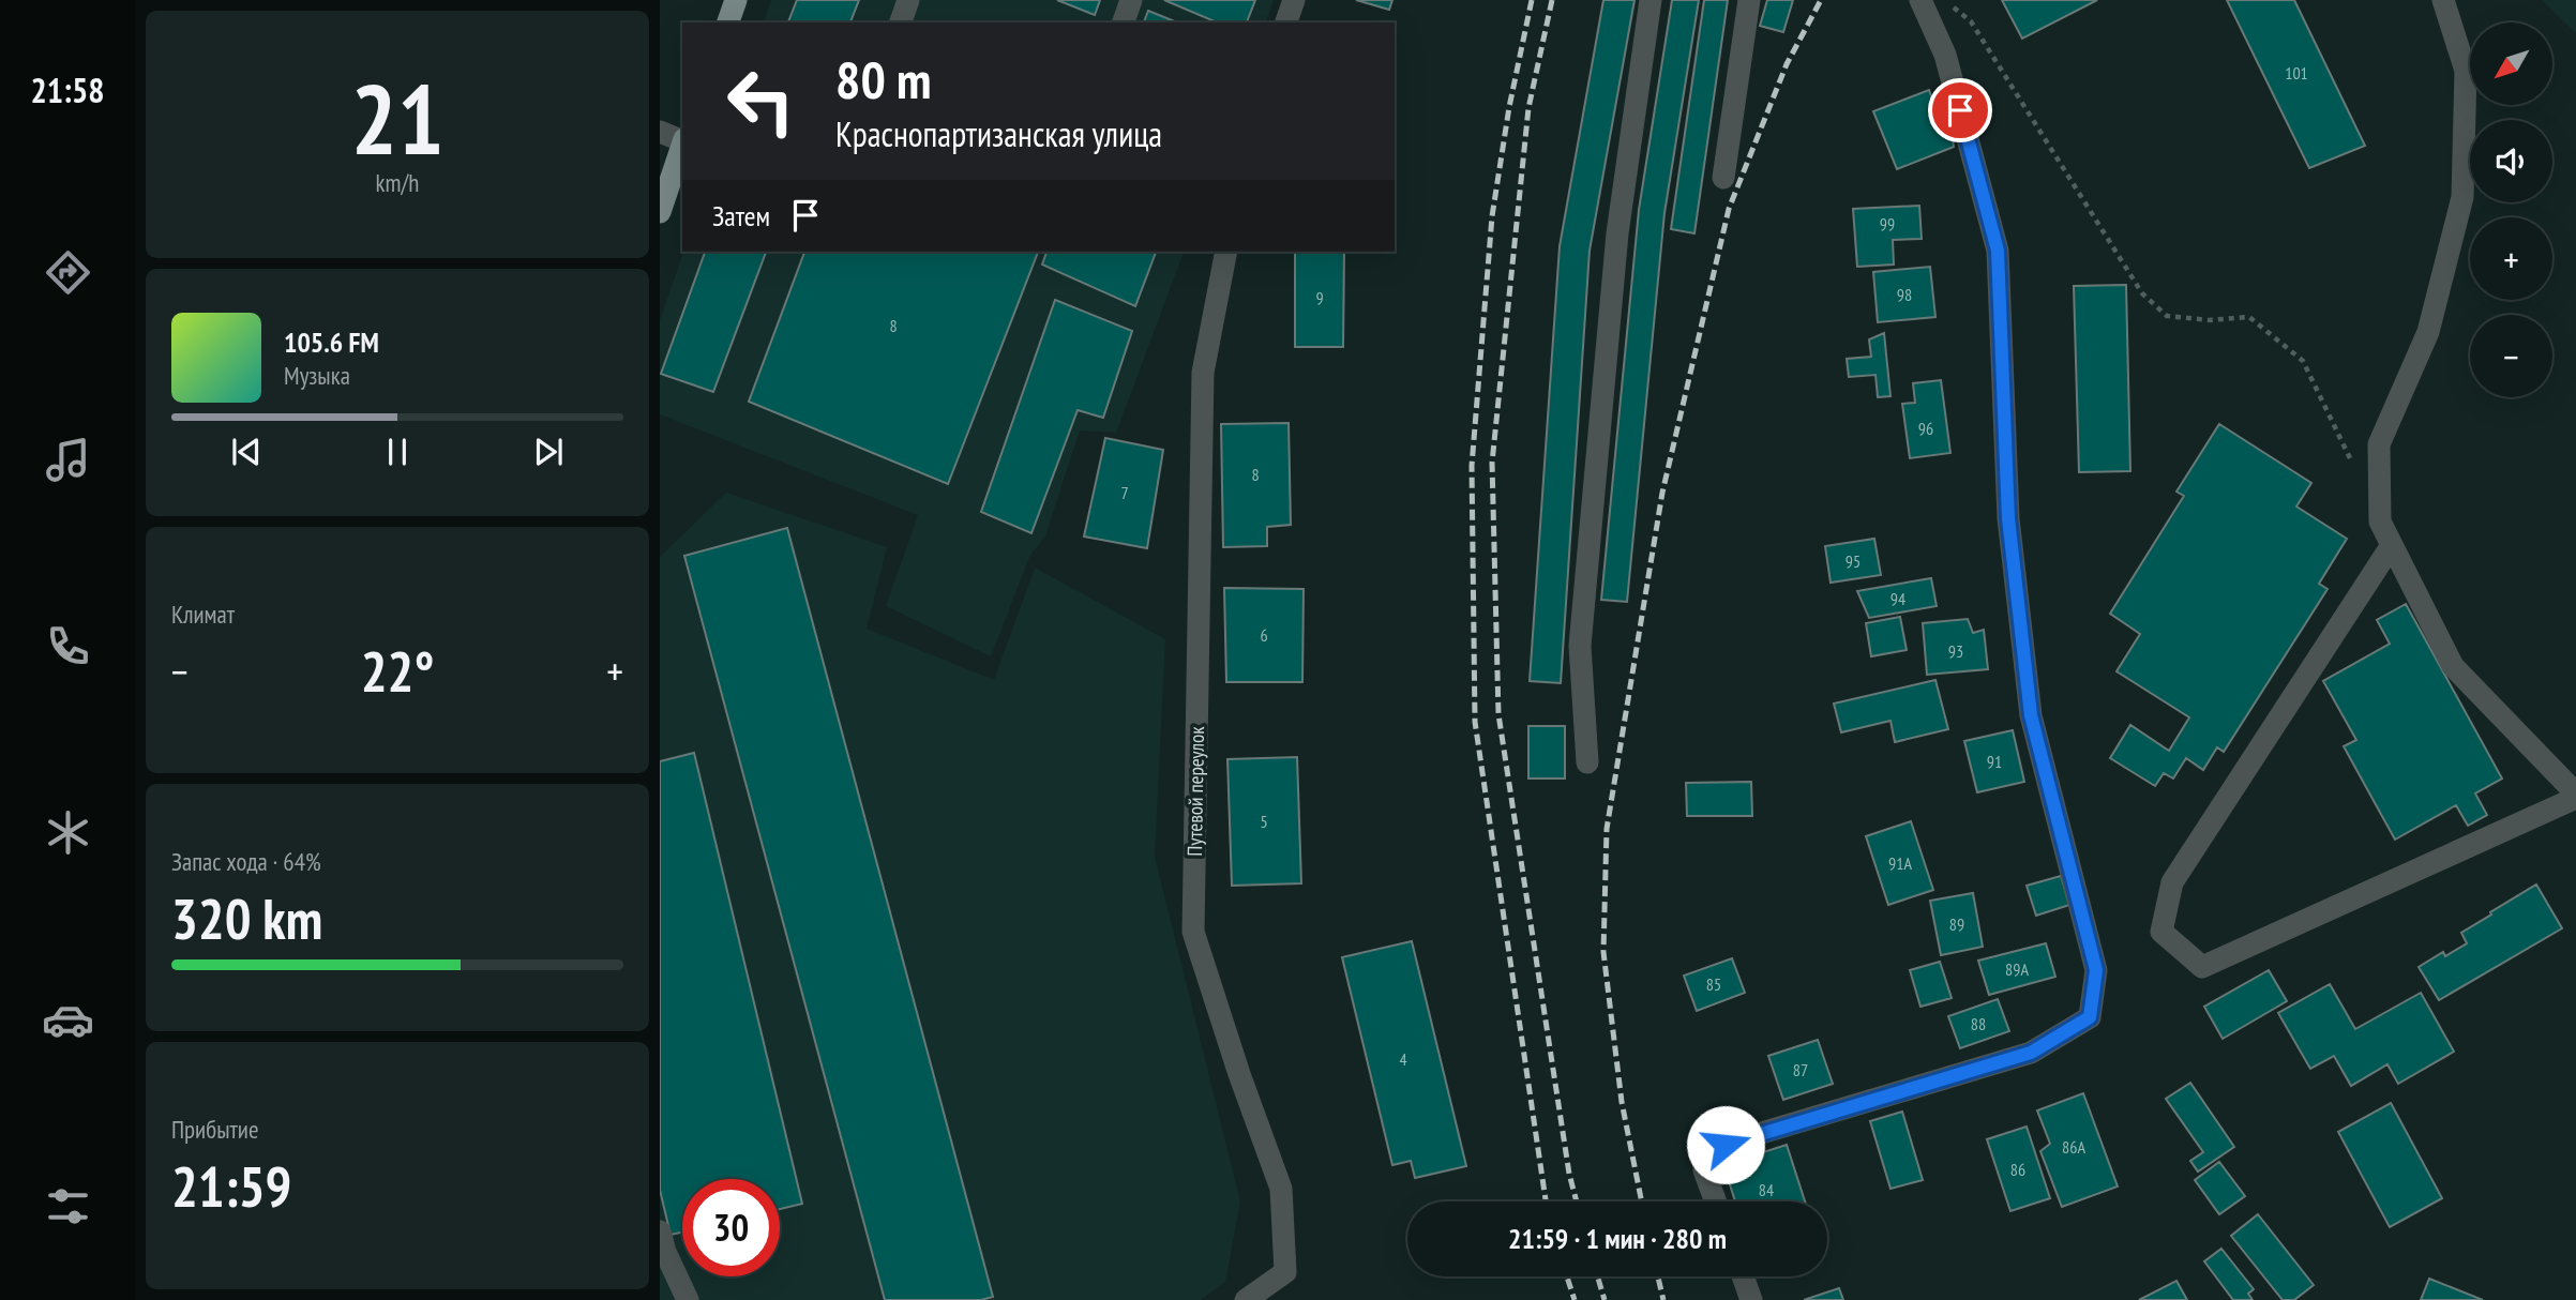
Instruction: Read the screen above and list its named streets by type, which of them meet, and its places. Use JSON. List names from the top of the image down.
{
  "streets": {
    "street": ["Путевой переулок"]
  },
  "house_numbers": [
    "101",
    "99",
    "98",
    "9",
    "8",
    "96",
    "8",
    "7",
    "95",
    "94",
    "6",
    "93",
    "91",
    "5",
    "91А",
    "89",
    "89А",
    "85",
    "88",
    "4",
    "87",
    "86А",
    "86",
    "84"
  ],
  "north": "bottom left",
  "page": {
    "tabs": "21:58",
    "tile": [
      ["21", "km/h"],
      "Климат",
      ["Запас хода · 64%", "320 km"],
      ["Прибытие", "21:59"]
    ],
    "map_buttons": ["+", "−"],
    "turn": ["80 m", "Краснопартизанская улица"],
    "then": "Затем",
    "song": ["105.6 FM", "Музыка"],
    "heat": ["−", "22°", "+"],
    "limit": "30",
    "trip": "21:59 · 1 мин · 280 m"
  }
}
